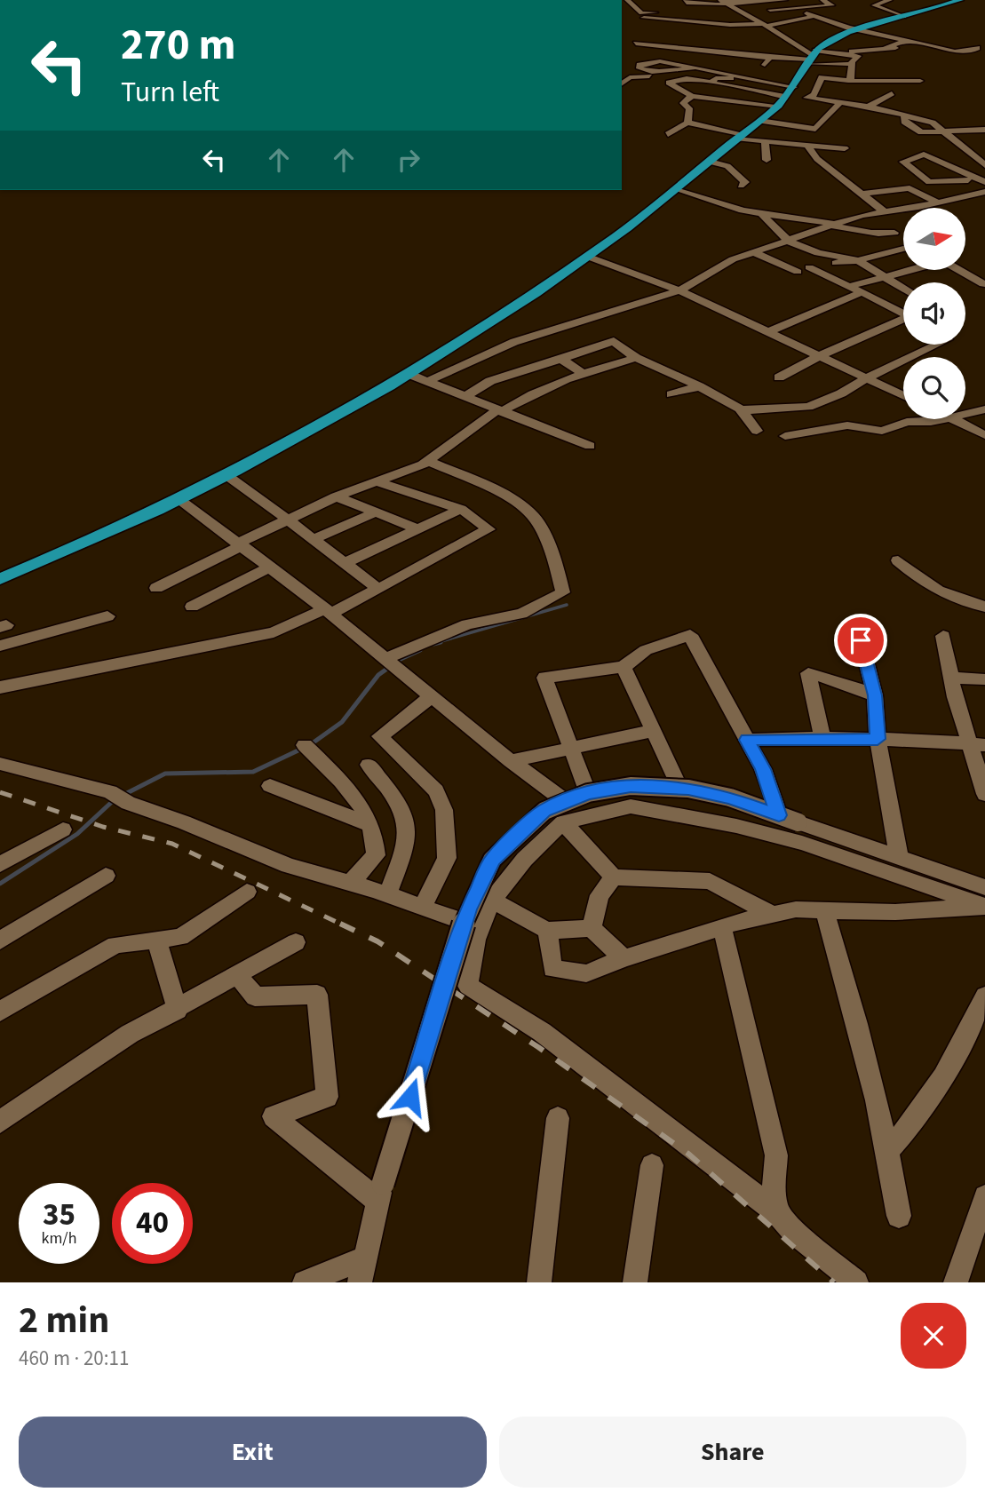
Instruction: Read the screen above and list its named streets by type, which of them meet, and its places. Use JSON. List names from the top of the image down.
{
  "north": "right",
  "page": {
    "turn": ["270 m", "Turn left"],
    "speed": "35 km/h",
    "limit": "40",
    "heading": ["2 min", "460 m · 20:11"],
    "buttons": ["Exit", "Share"]
  }
}
